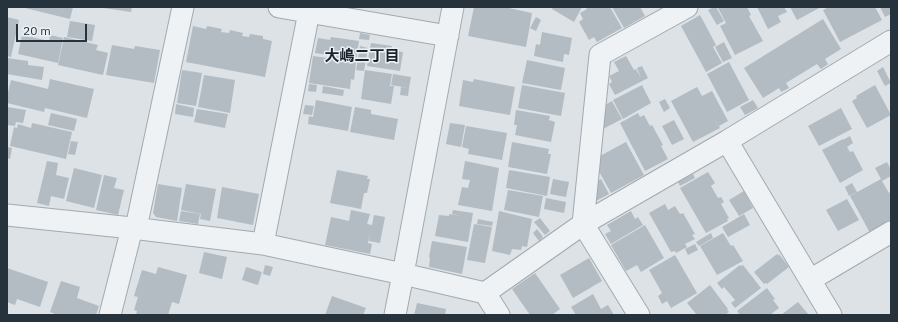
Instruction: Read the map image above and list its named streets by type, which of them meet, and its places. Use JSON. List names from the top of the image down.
{
  "districts": ["大嶋二丁目"],
  "scale_bar": "20 m"
}
